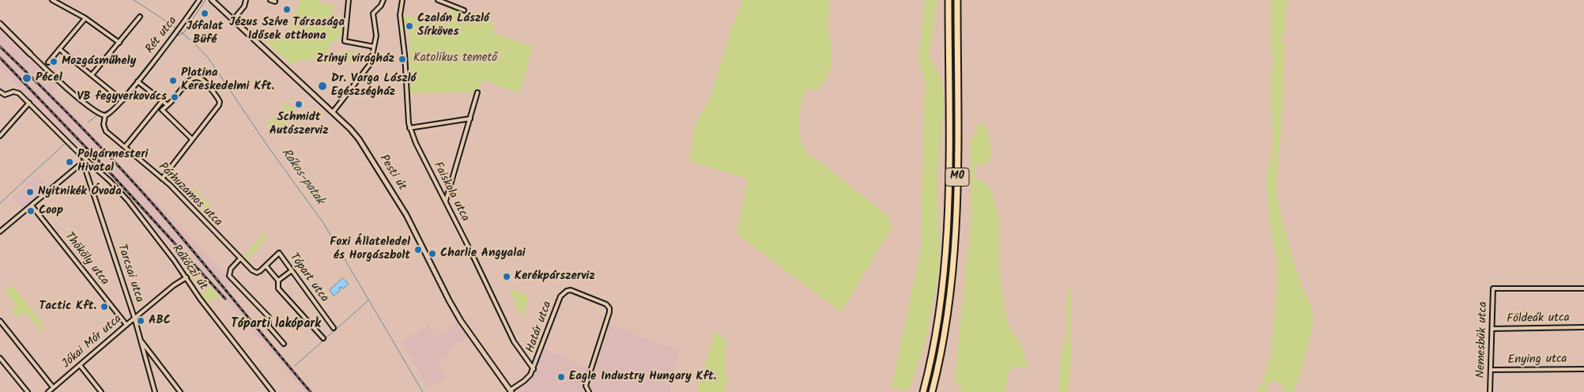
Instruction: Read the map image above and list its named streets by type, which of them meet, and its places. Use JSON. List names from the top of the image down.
{
  "streets": {
    "highway": ["M0"],
    "main road": ["Pesti út"],
    "street": [
      "Rét utca",
      "Faiskola utca",
      "Párhuzamos utca",
      "Thököly utca",
      "Rákóczi út",
      "Tarcsai utca",
      "Tópart utca",
      "Földeák utca",
      "Határ utca",
      "Nemesbük utca",
      "Jókai Mór utca",
      "Enying utca"
    ]
  },
  "crossings": [
    ["Rét utca", "Párhuzamos utca"],
    ["Pesti út", "Határ utca"],
    ["Faiskola utca", "Határ utca"],
    ["Thököly utca", "Jókai Mór utca"],
    ["Rákóczi út", "Tarcsai utca"],
    ["Rákóczi út", "Jókai Mór utca"],
    ["Tarcsai utca", "Jókai Mór utca"],
    ["Földeák utca", "Nemesbük utca"],
    ["Nemesbük utca", "Enying utca"]
  ],
  "districts": ["Tóparti lakópark"],
  "water": ["Rákos-patak"],
  "parks": ["Katolikus temető"],
  "places": [
    "Jézus Szíve Társasága Idősek otthona",
    "Jófalat Büfé",
    "Czalán László Sírköves",
    "Zrínyi virágház",
    "Mozgásműhely",
    "Pécel",
    "Platina Kereskedelmi Kft.",
    "Dr. Varga László Egészségház",
    "VB fegyverkovács",
    "Schmidt Autószerviz",
    "Polgármesteri Hivatal",
    "Nyitnikék Óvoda",
    "Coop",
    "Foxi Állateledel és Horgászbolt",
    "Charlie Angyalai",
    "Kerékpárszerviz",
    "Tactic Kft.",
    "ABC",
    "Eagle Industry Hungary Kft."
  ]
}
